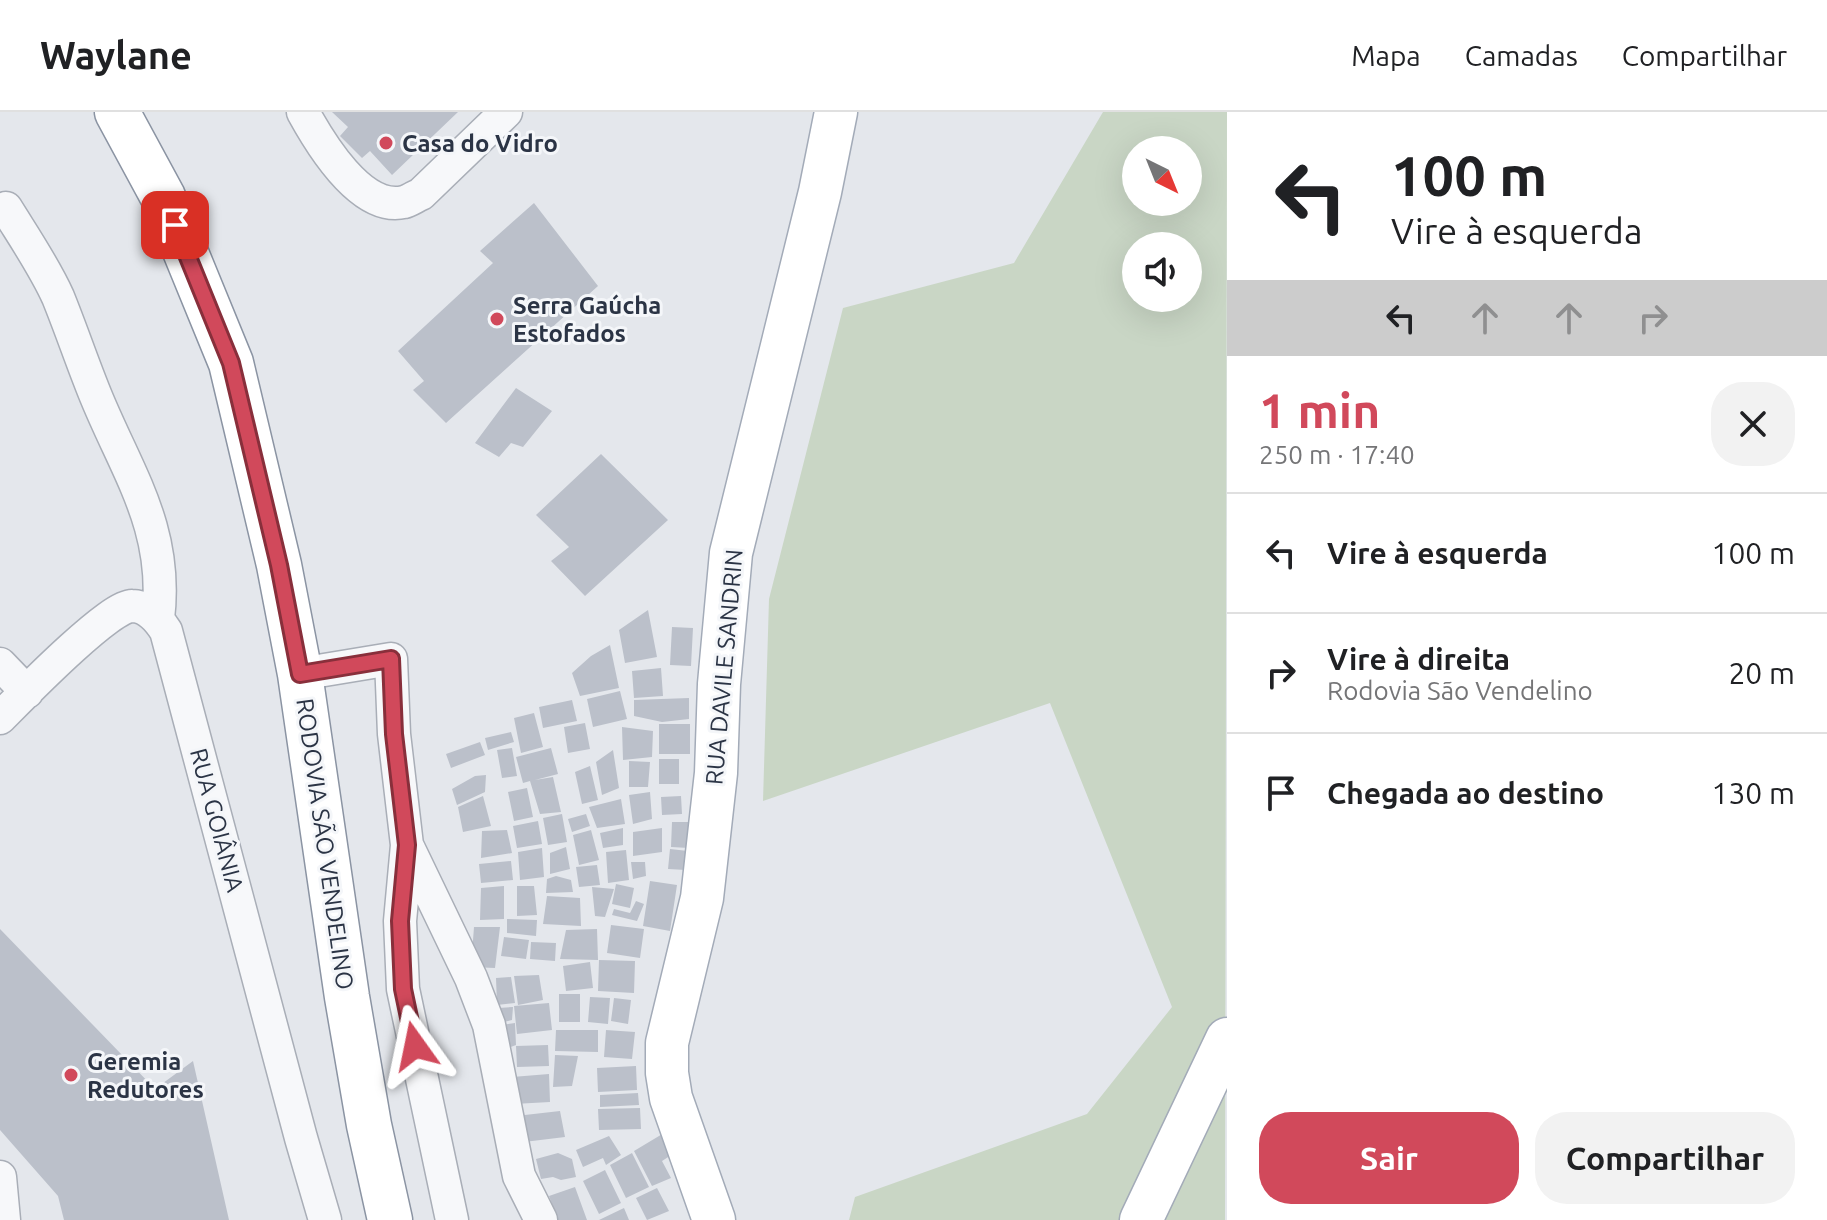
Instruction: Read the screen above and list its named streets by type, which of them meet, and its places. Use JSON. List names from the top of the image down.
{
  "streets": {
    "highway": ["RODOVIA SÃO VENDELINO"],
    "main road": ["RUA DAVILE SANDRIN"],
    "street": ["RUA GOIÂNIA"]
  },
  "places": ["Casa do Vidro", "Serra Gaúcha Estofados", "Geremia Redutores"],
  "north": "bottom right",
  "page": {
    "header": "Waylane",
    "nav": ["Mapa", "Camadas", "Compartilhar"],
    "turn": ["100 m", "Vire à esquerda"],
    "heading": ["1 min", "250 m · 17:40"],
    "list": [
      {
        "name": "Vire à esquerda",
        "value": "100 m"
      },
      {
        "name": "Vire à direita",
        "note": "Rodovia São Vendelino",
        "value": "20 m"
      },
      {
        "name": "Chegada ao destino",
        "value": "130 m"
      }
    ],
    "buttons": ["Sair", "Compartilhar"]
  }
}
